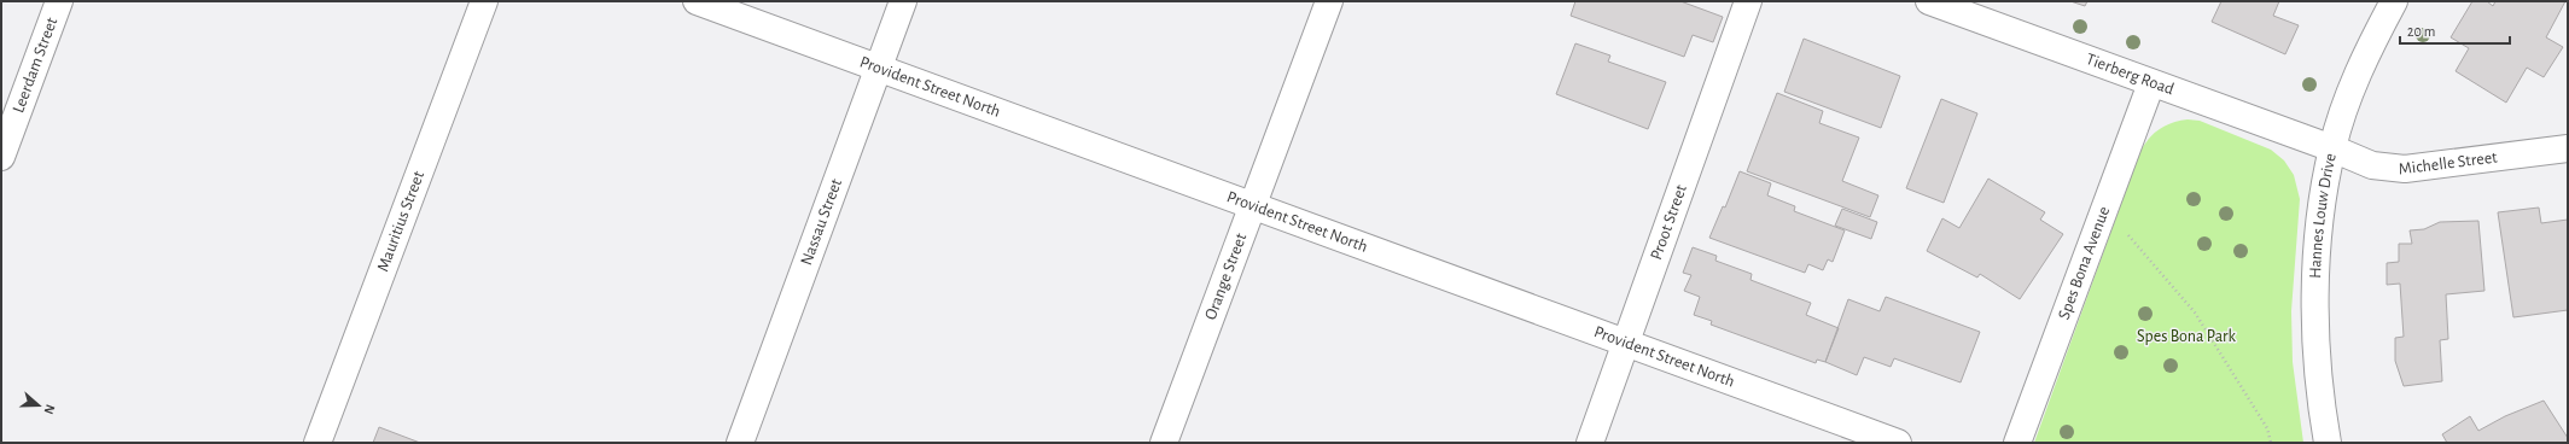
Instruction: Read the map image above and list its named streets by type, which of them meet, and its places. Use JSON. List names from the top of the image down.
{
  "streets": {
    "street": [
      "Leerdam Street",
      "Tierberg Road",
      "Provident Street North",
      "Michelle Street",
      "Hannes Louw Drive",
      "Mauritius Street",
      "Nassau Street",
      "Proot Street",
      "Spes Bona Avenue",
      "Orange Street"
    ]
  },
  "crossings": [
    ["Tierberg Road", "Michelle Street"],
    ["Tierberg Road", "Hannes Louw Drive"],
    ["Tierberg Road", "Spes Bona Avenue"],
    ["Provident Street North", "Nassau Street"],
    ["Provident Street North", "Proot Street"],
    ["Provident Street North", "Orange Street"],
    ["Michelle Street", "Hannes Louw Drive"]
  ],
  "parks": ["Spes Bona Park"],
  "scale_bar": "20 m",
  "north": "right"
}
